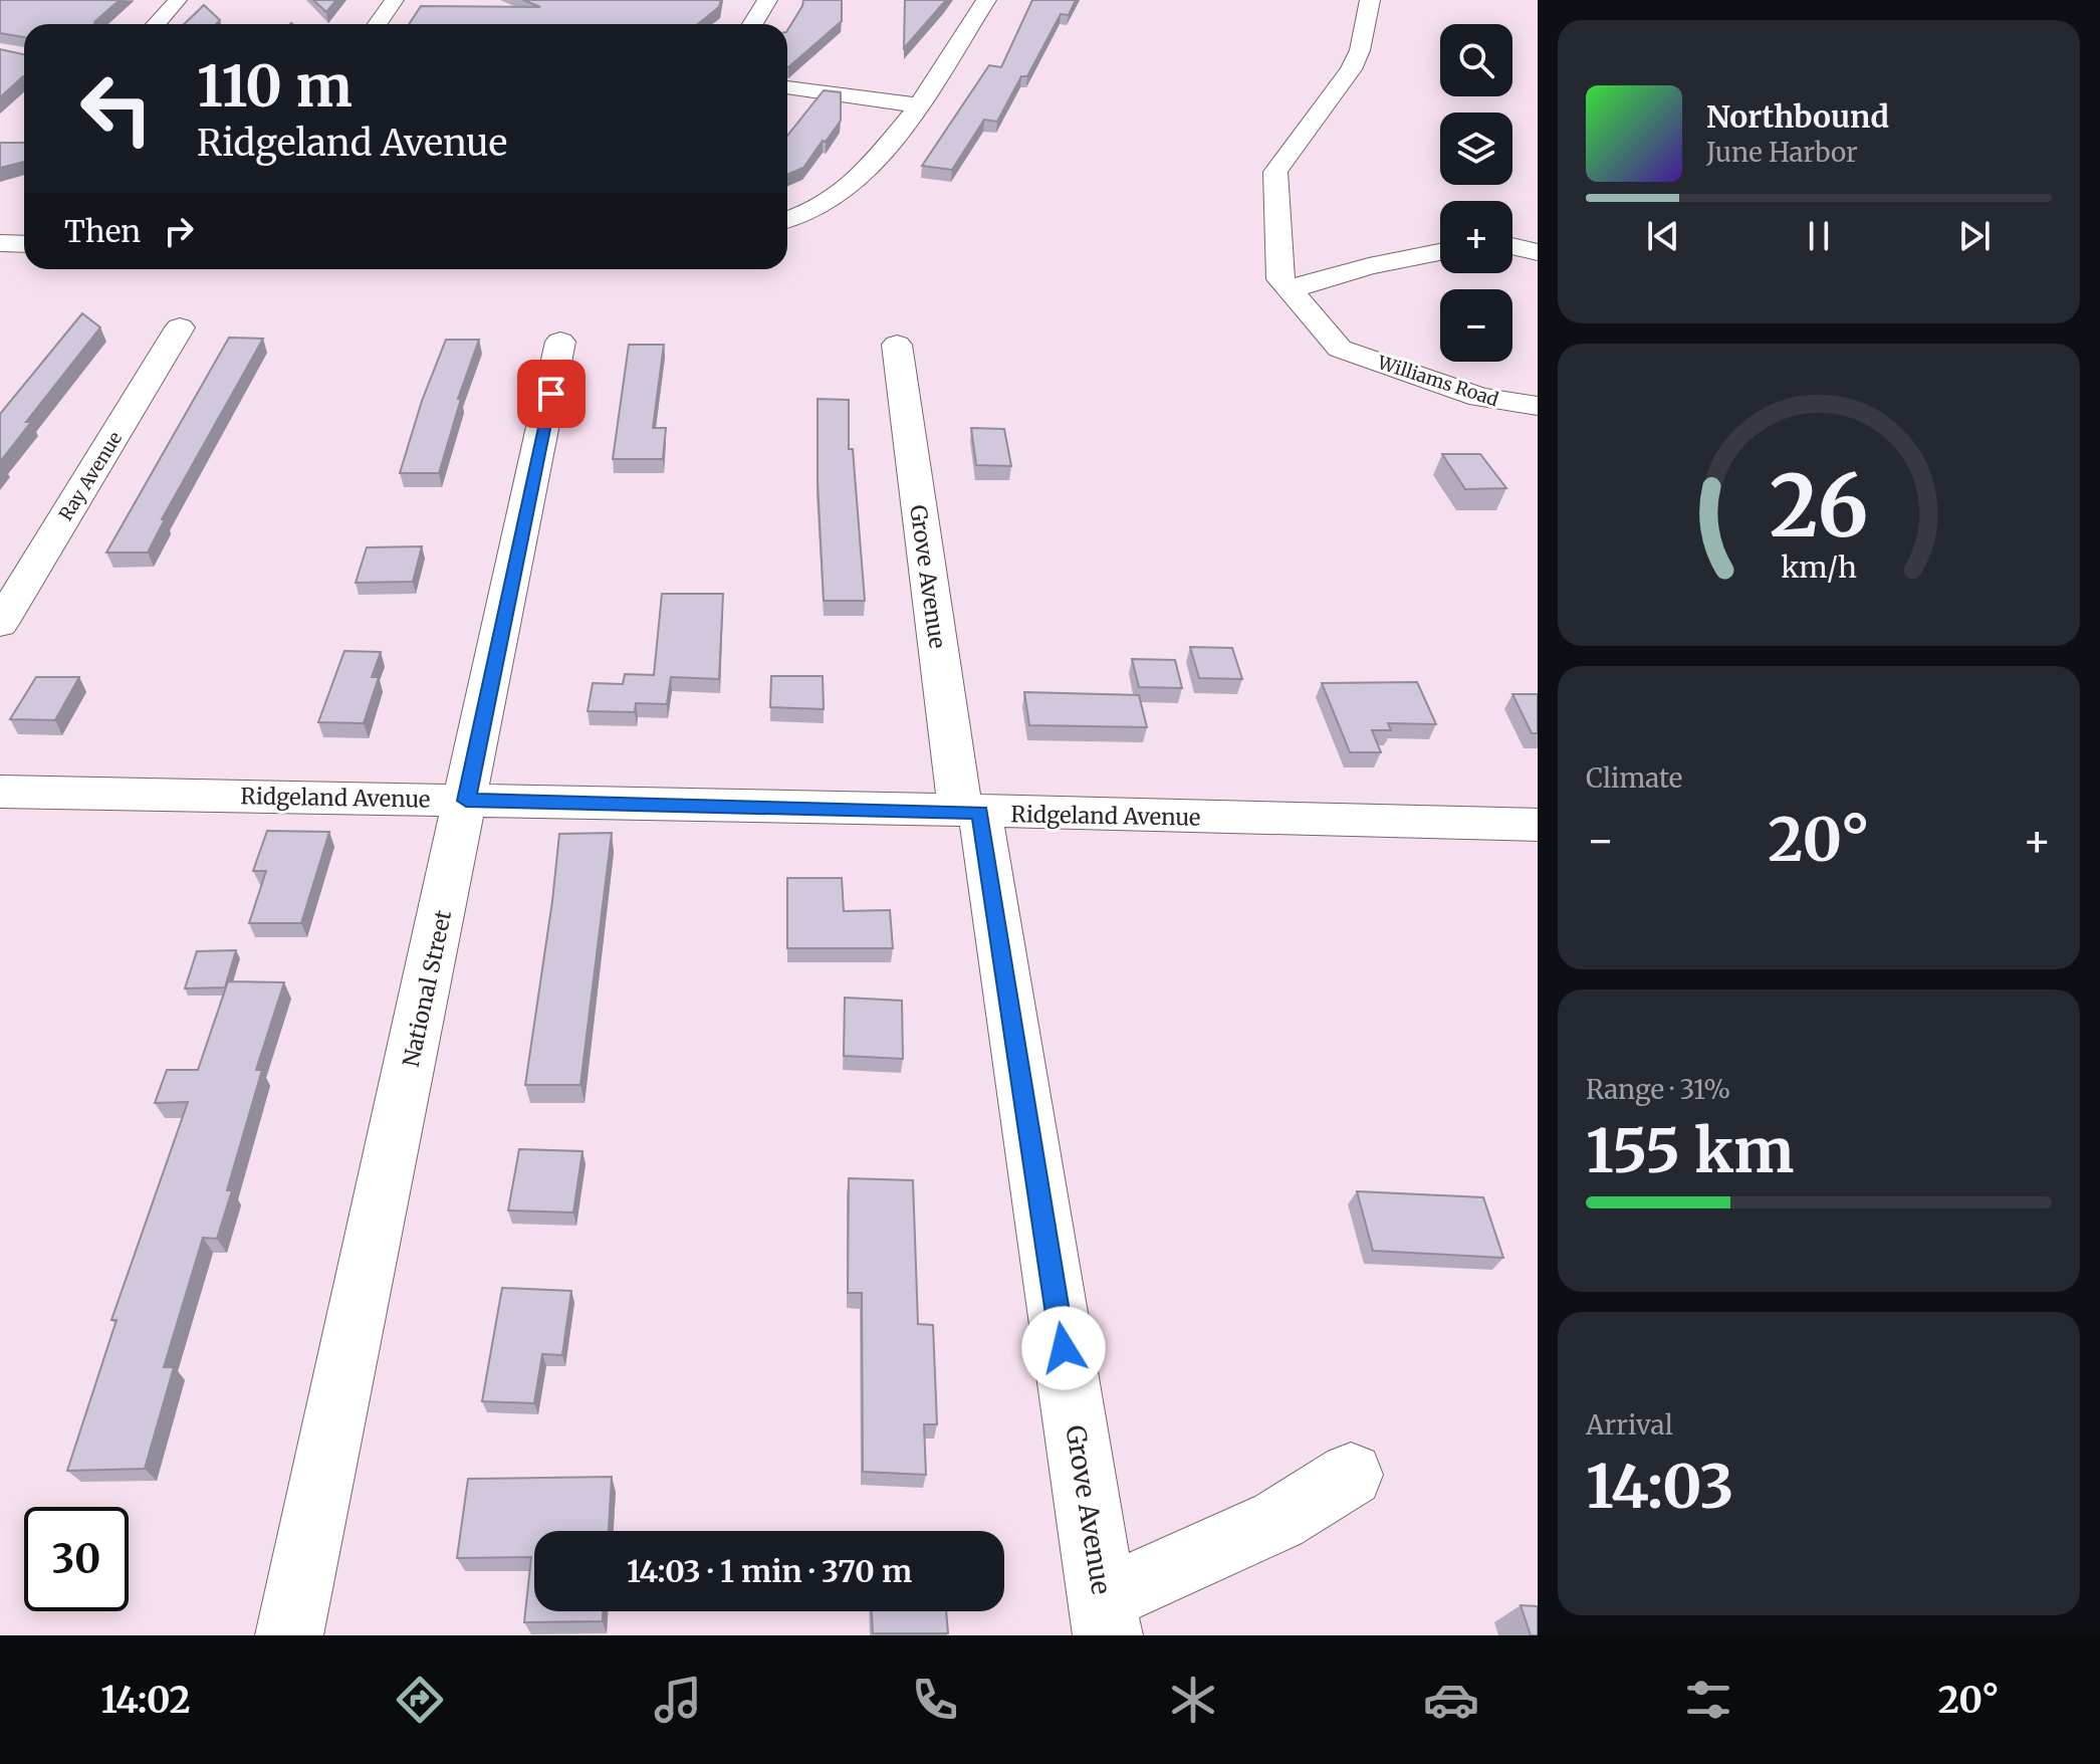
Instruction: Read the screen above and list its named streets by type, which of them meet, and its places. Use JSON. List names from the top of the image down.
{
  "streets": {
    "street": [
      "Williams Road",
      "Ray Avenue",
      "Grove Avenue",
      "Ridgeland Avenue",
      "National Street"
    ]
  },
  "crossings": [
    ["Grove Avenue", "Ridgeland Avenue"],
    ["Ridgeland Avenue", "National Street"]
  ],
  "page": {
    "map_buttons": ["+", "−"],
    "turn": ["110 m", "Ridgeland Avenue"],
    "song": ["Northbound", "June Harbor"],
    "then": "Then",
    "tile": [
      "Climate",
      ["Range · 31%", "155 km"],
      ["Arrival", "14:03"]
    ],
    "heat": ["−", "20°", "+"],
    "limit": "30",
    "trip": "14:03 · 1 min · 370 m",
    "tabs": ["14:02", "20°"],
    "gauge": ["26", "km/h"]
  }
}
